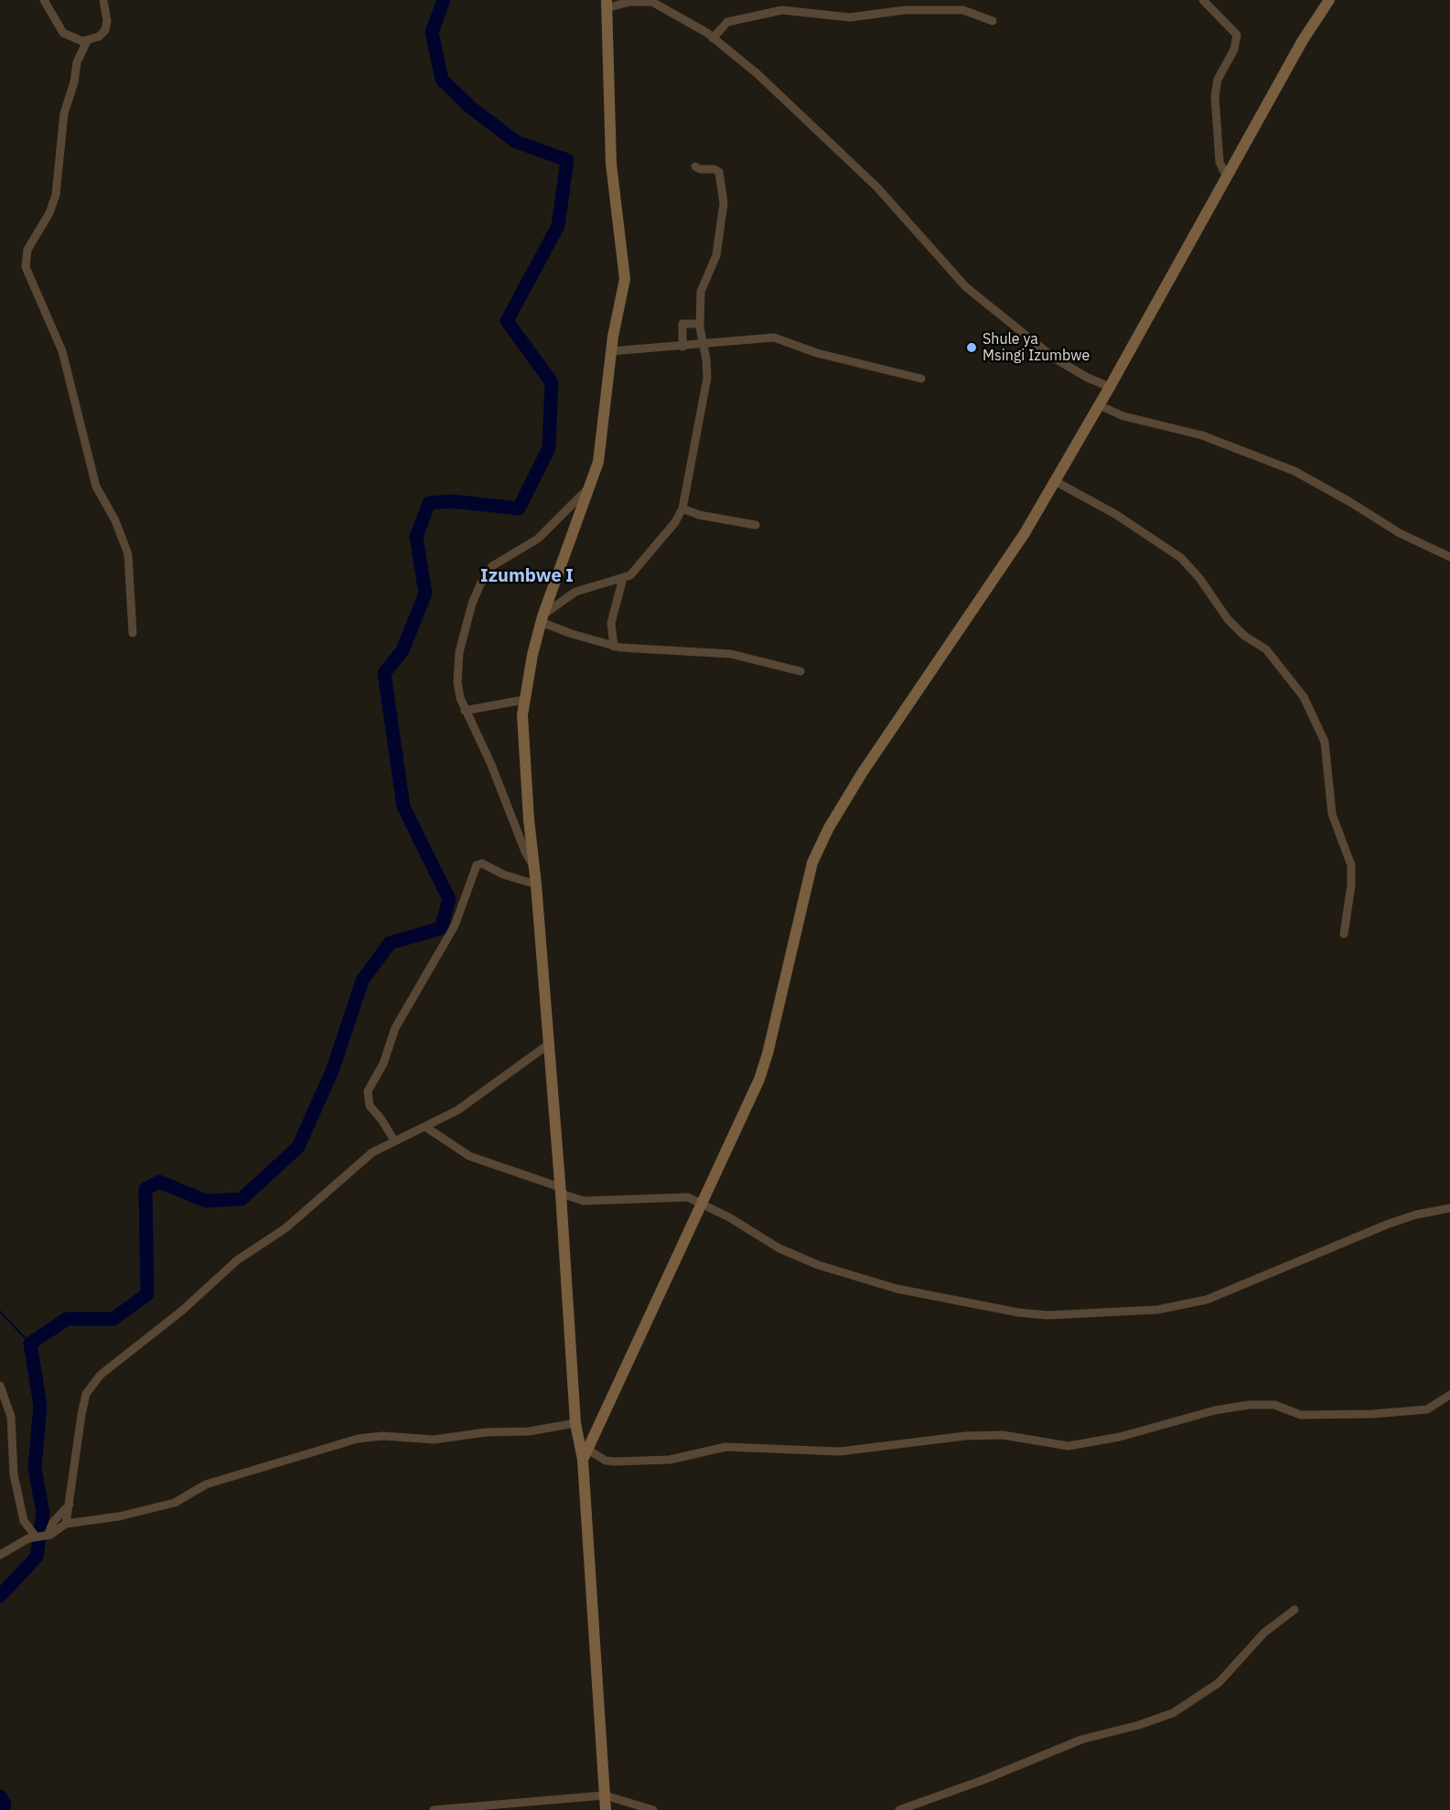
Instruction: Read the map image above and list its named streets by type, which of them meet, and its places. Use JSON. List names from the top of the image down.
{
  "districts": ["Izumbwe I"],
  "places": ["Shule ya Msingi Izumbwe"]
}
